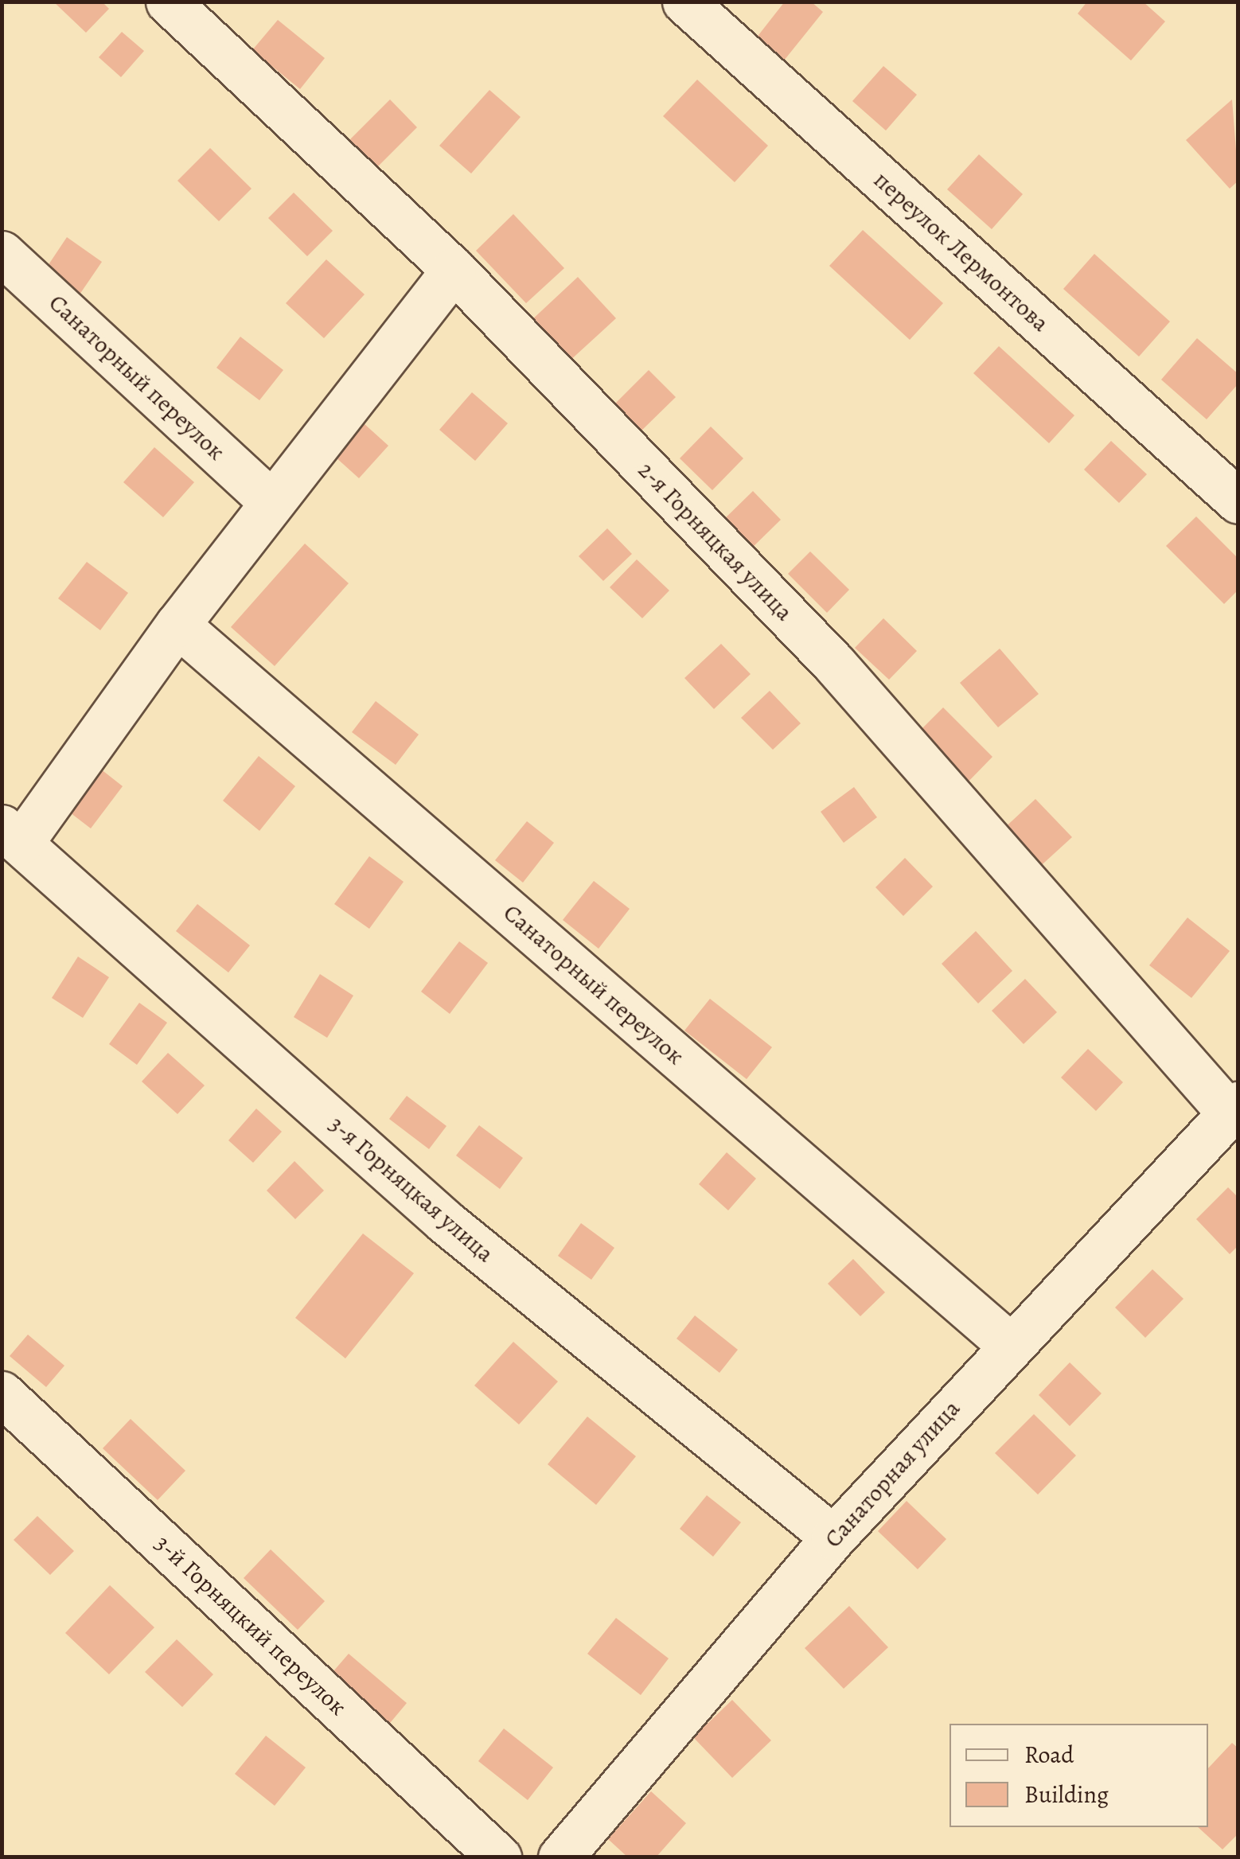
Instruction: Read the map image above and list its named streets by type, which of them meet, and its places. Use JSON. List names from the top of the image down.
{
  "streets": {
    "street": [
      "переулок Лермонтова",
      "Санаторный переулок",
      "2-я Горняцкая улица",
      "3-я Горняцкая улица",
      "Санаторная улица",
      "3-й Горняцкий переулок"
    ]
  },
  "crossings": [
    ["Санаторный переулок", "Санаторная улица"],
    ["2-я Горняцкая улица", "Санаторная улица"],
    ["3-я Горняцкая улица", "Санаторная улица"]
  ],
  "legend": ["Road", "Building"]
}
